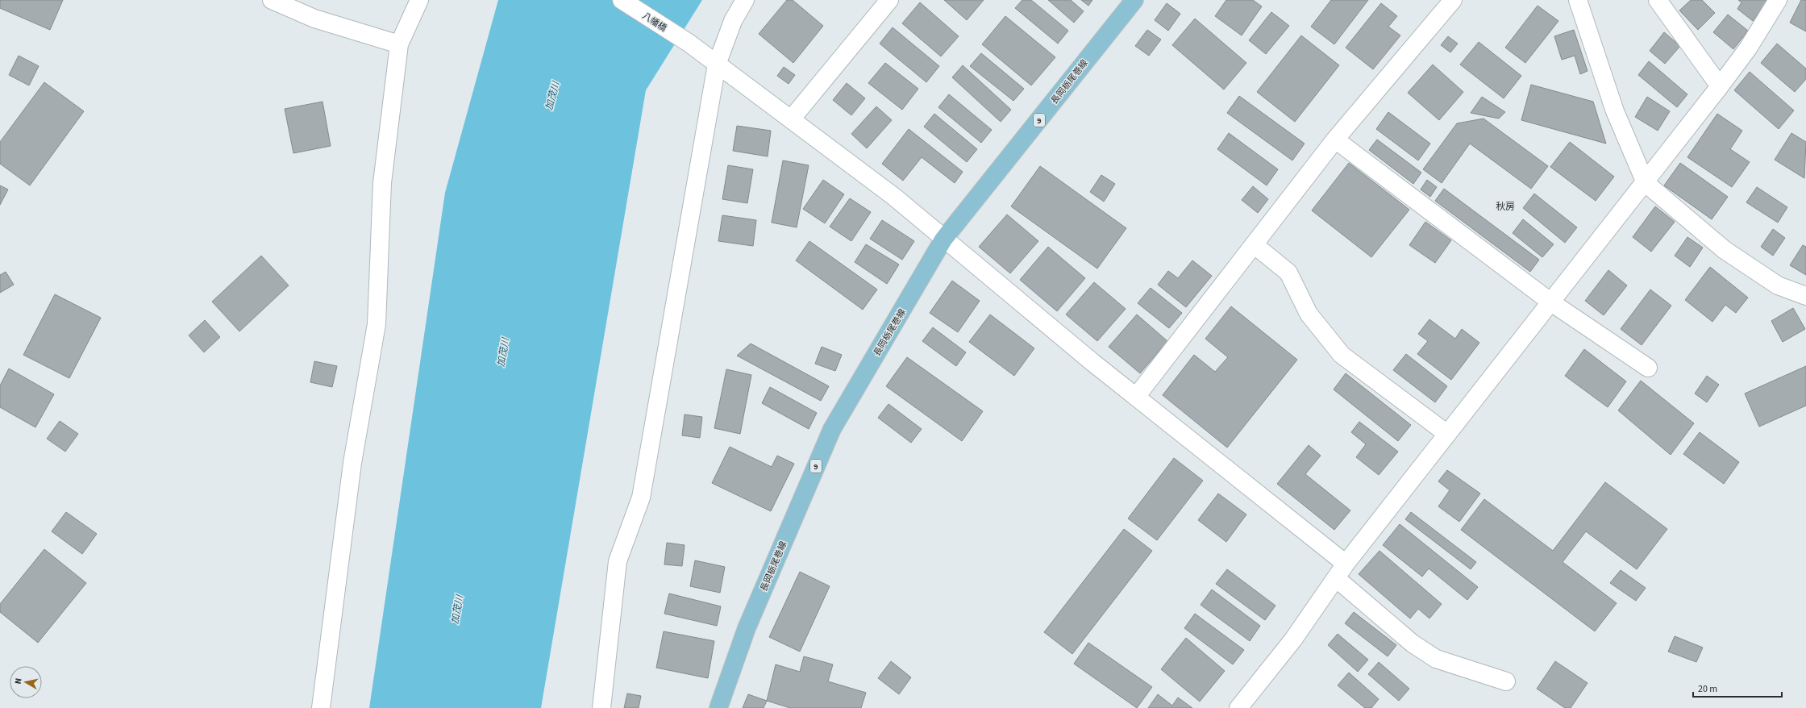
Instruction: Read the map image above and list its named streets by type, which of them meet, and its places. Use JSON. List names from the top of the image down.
{
  "streets": {
    "main road": ["長岡栃尾巻線", "9"],
    "street": ["八幡橋"]
  },
  "crossings": [
    ["八幡橋", "長岡栃尾巻線"]
  ],
  "districts": ["秋房"],
  "water": ["加茂川"],
  "scale_bar": "20 m",
  "north": "left"
}
